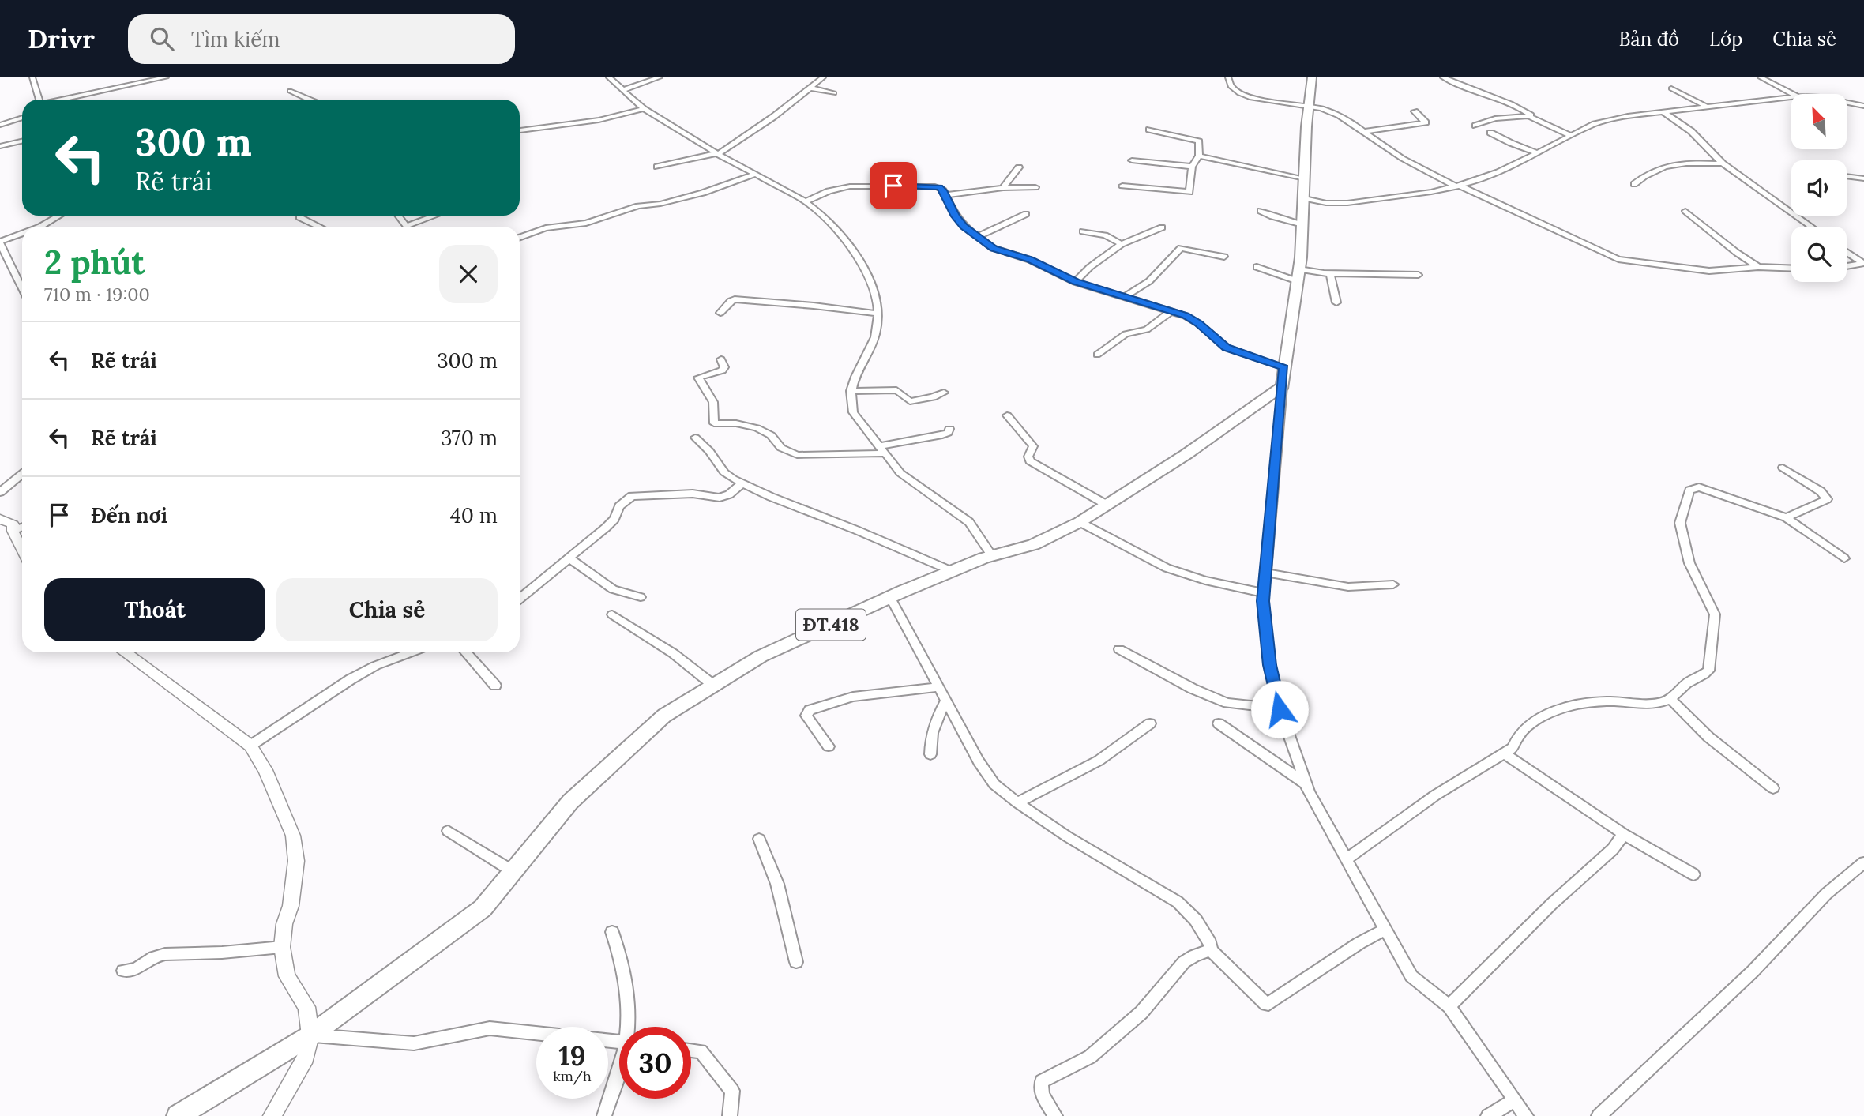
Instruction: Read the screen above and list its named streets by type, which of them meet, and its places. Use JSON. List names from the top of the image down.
{
  "streets": {
    "main road": ["ĐT.418"]
  },
  "north": "top left",
  "page": {
    "header": "Drivr",
    "search": "Tìm kiếm",
    "nav": ["Bản đồ", "Lớp", "Chia sẻ"],
    "turn": ["300 m", "Rẽ trái"],
    "heading": ["2 phút", "710 m · 19:00"],
    "list": [
      {
        "name": "Rẽ trái",
        "value": "300 m"
      },
      {
        "name": "Rẽ trái",
        "value": "370 m"
      },
      {
        "name": "Đến nơi",
        "value": "40 m"
      }
    ],
    "buttons": ["Thoát", "Chia sẻ"],
    "speed": "19 km/h",
    "limit": "30"
  }
}
